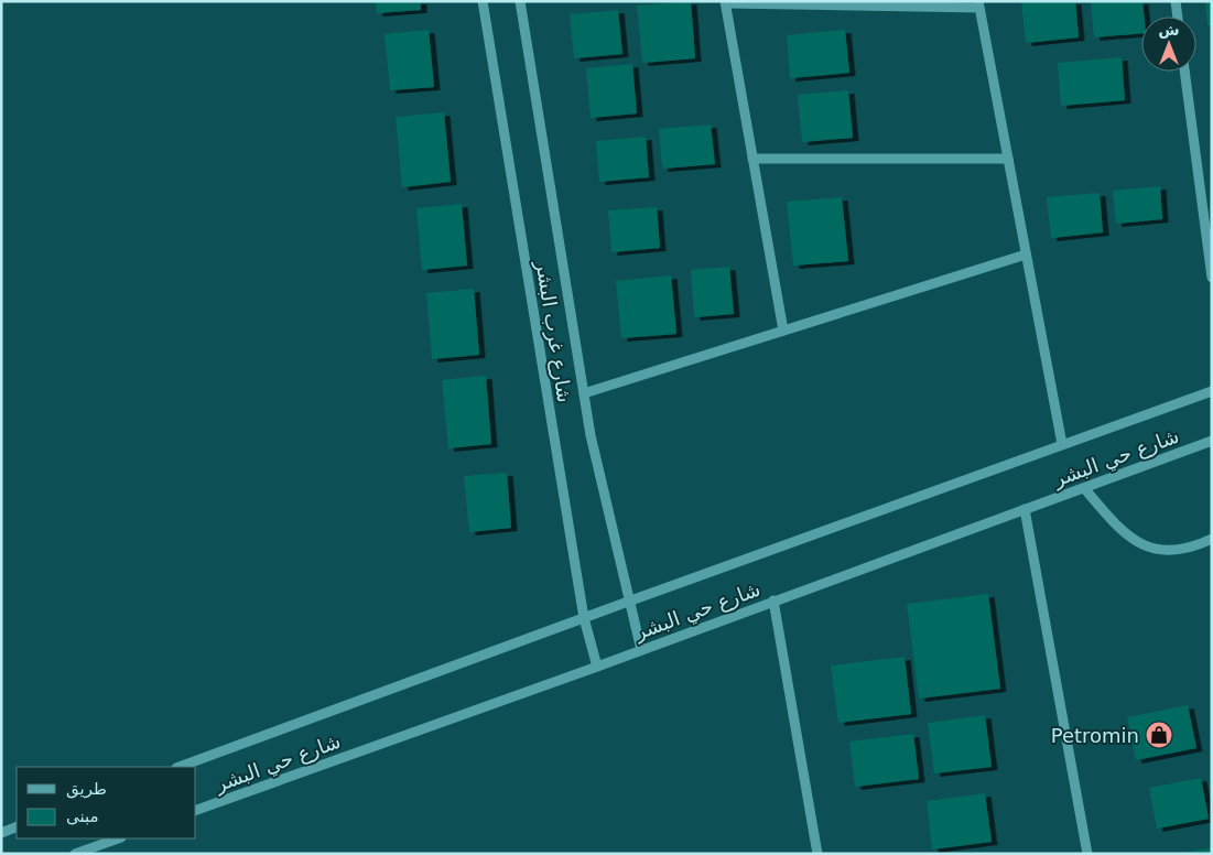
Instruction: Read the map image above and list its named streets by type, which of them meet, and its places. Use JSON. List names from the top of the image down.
{
  "streets": {
    "street": ["شارع غرب البشر", "شارع حي البشر"]
  },
  "crossings": [
    ["شارع غرب البشر", "شارع حي البشر"]
  ],
  "places": {
    "shop": ["Petromin"]
  },
  "legend": ["طريق", "مبنى"],
  "north": "top"
}
